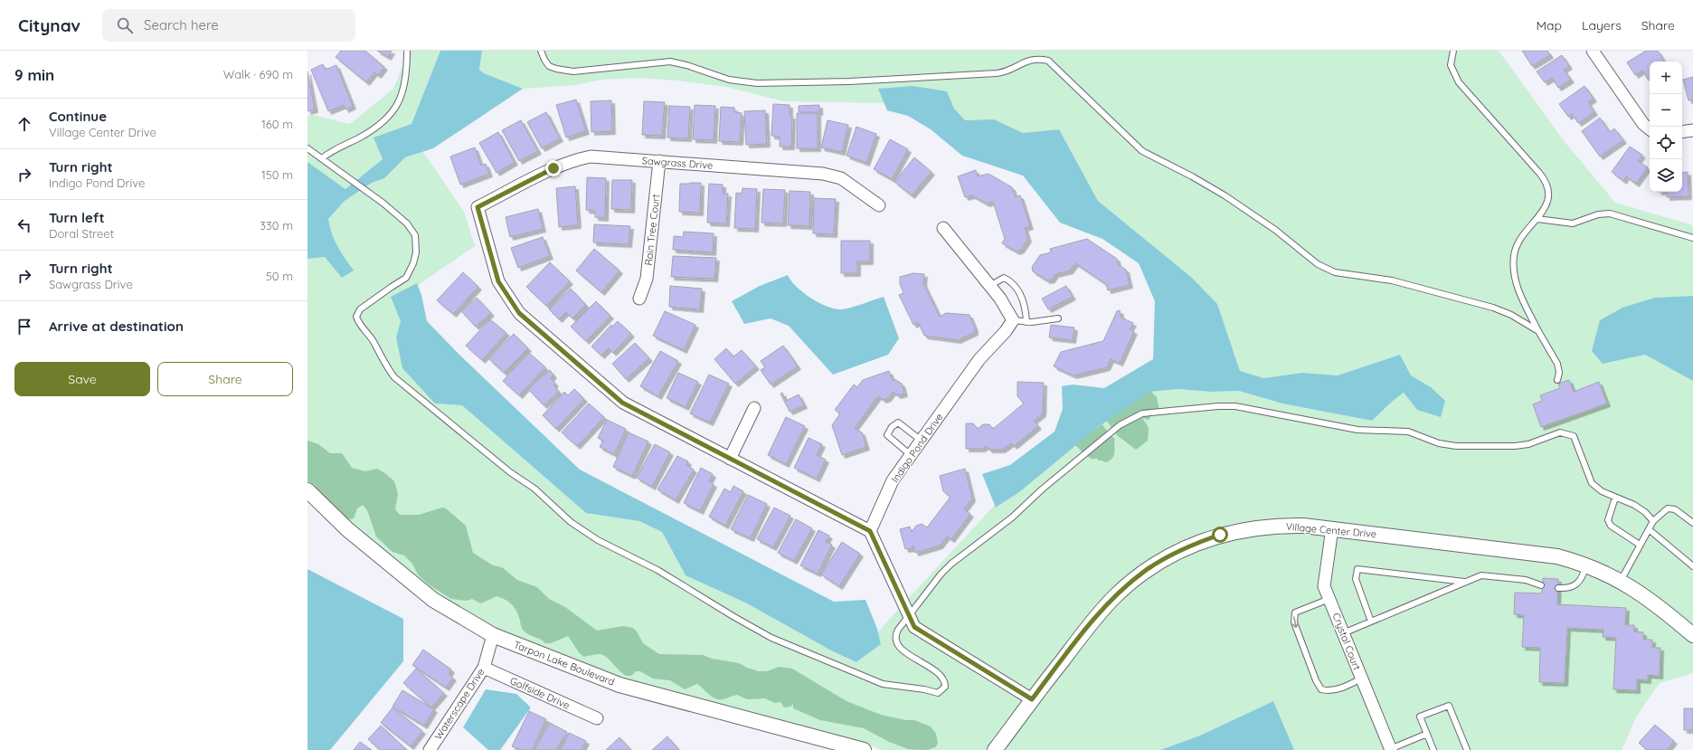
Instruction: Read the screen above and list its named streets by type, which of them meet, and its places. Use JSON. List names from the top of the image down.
{
  "streets": {
    "street": [
      "Sawgrass Drive",
      "Rain Tree Court",
      "Indigo Pond Drive",
      "Village Center Drive",
      "Crystal Court",
      "Tarpon Lake Boulevard",
      "Golfside Drive",
      "Waterscape Drive"
    ]
  },
  "crossings": [
    ["Sawgrass Drive", "Rain Tree Court"],
    ["Village Center Drive", "Crystal Court"],
    ["Tarpon Lake Boulevard", "Waterscape Drive"],
    ["Golfside Drive", "Waterscape Drive"]
  ],
  "page": {
    "header": "Citynav",
    "search": "Search here",
    "nav": ["Map", "Layers", "Share"],
    "heading": ["9 min", "Walk · 690 m"],
    "map_buttons": ["+", "−"],
    "list": [
      ["Continue", "Village Center Drive", "160 m"],
      ["Turn right", "Indigo Pond Drive", "150 m"],
      ["Turn left", "Doral Street", "330 m"],
      ["Turn right", "Sawgrass Drive", "50 m"],
      "Arrive at destination"
    ],
    "buttons": ["Save", "Share"]
  }
}
